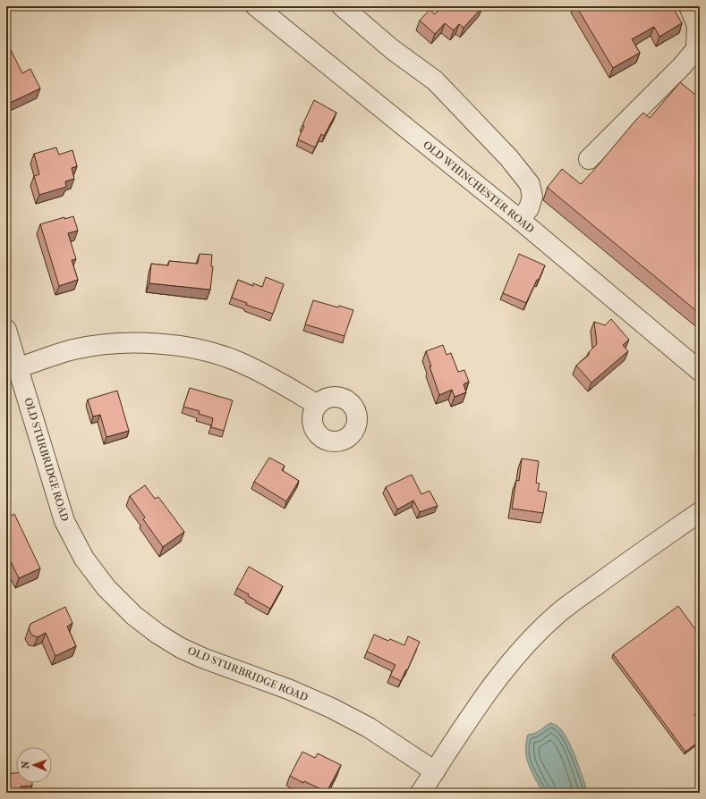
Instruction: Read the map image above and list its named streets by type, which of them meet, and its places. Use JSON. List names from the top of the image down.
{
  "streets": {
    "street": ["OLD WHINCHESTER ROAD", "OLD STURBRIDGE ROAD"]
  },
  "north": "left"
}
